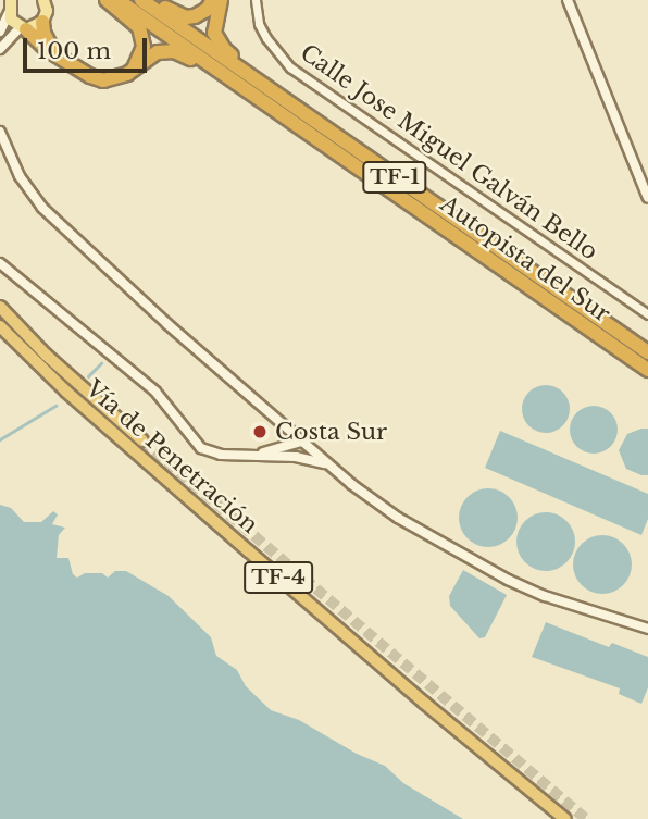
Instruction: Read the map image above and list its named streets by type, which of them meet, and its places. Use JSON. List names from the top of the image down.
{
  "streets": {
    "highway": [
      "TF-1",
      "Autopista del Sur",
      "Vía de Penetración",
      "TF-4"
    ],
    "street": ["Calle Jose Miguel Galván Bello"]
  },
  "places": ["Costa Sur"],
  "scale_bar": "100 m"
}
